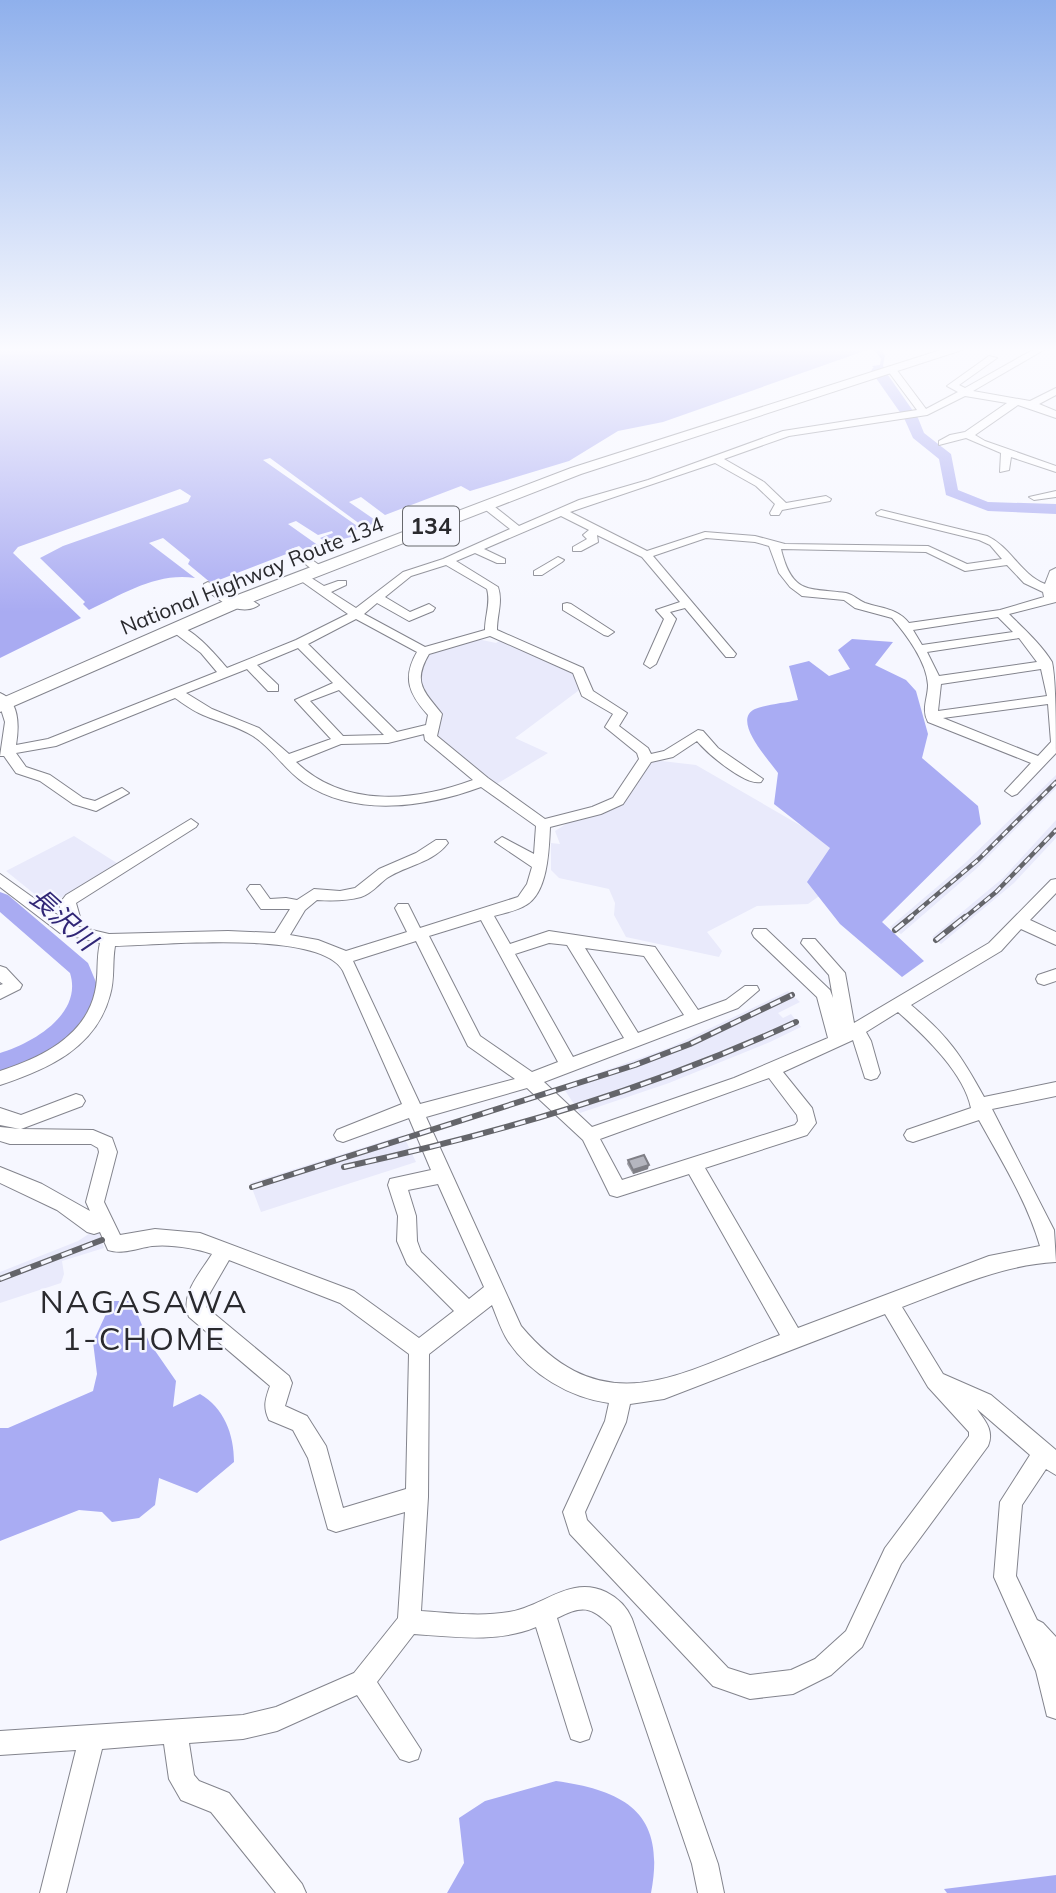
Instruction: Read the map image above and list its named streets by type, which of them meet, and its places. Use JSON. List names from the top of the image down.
{
  "streets": {
    "highway": ["134", "National Highway Route 134"]
  },
  "districts": ["NAGASAWA 1-CHOME"],
  "water": ["長沢川"]
}
